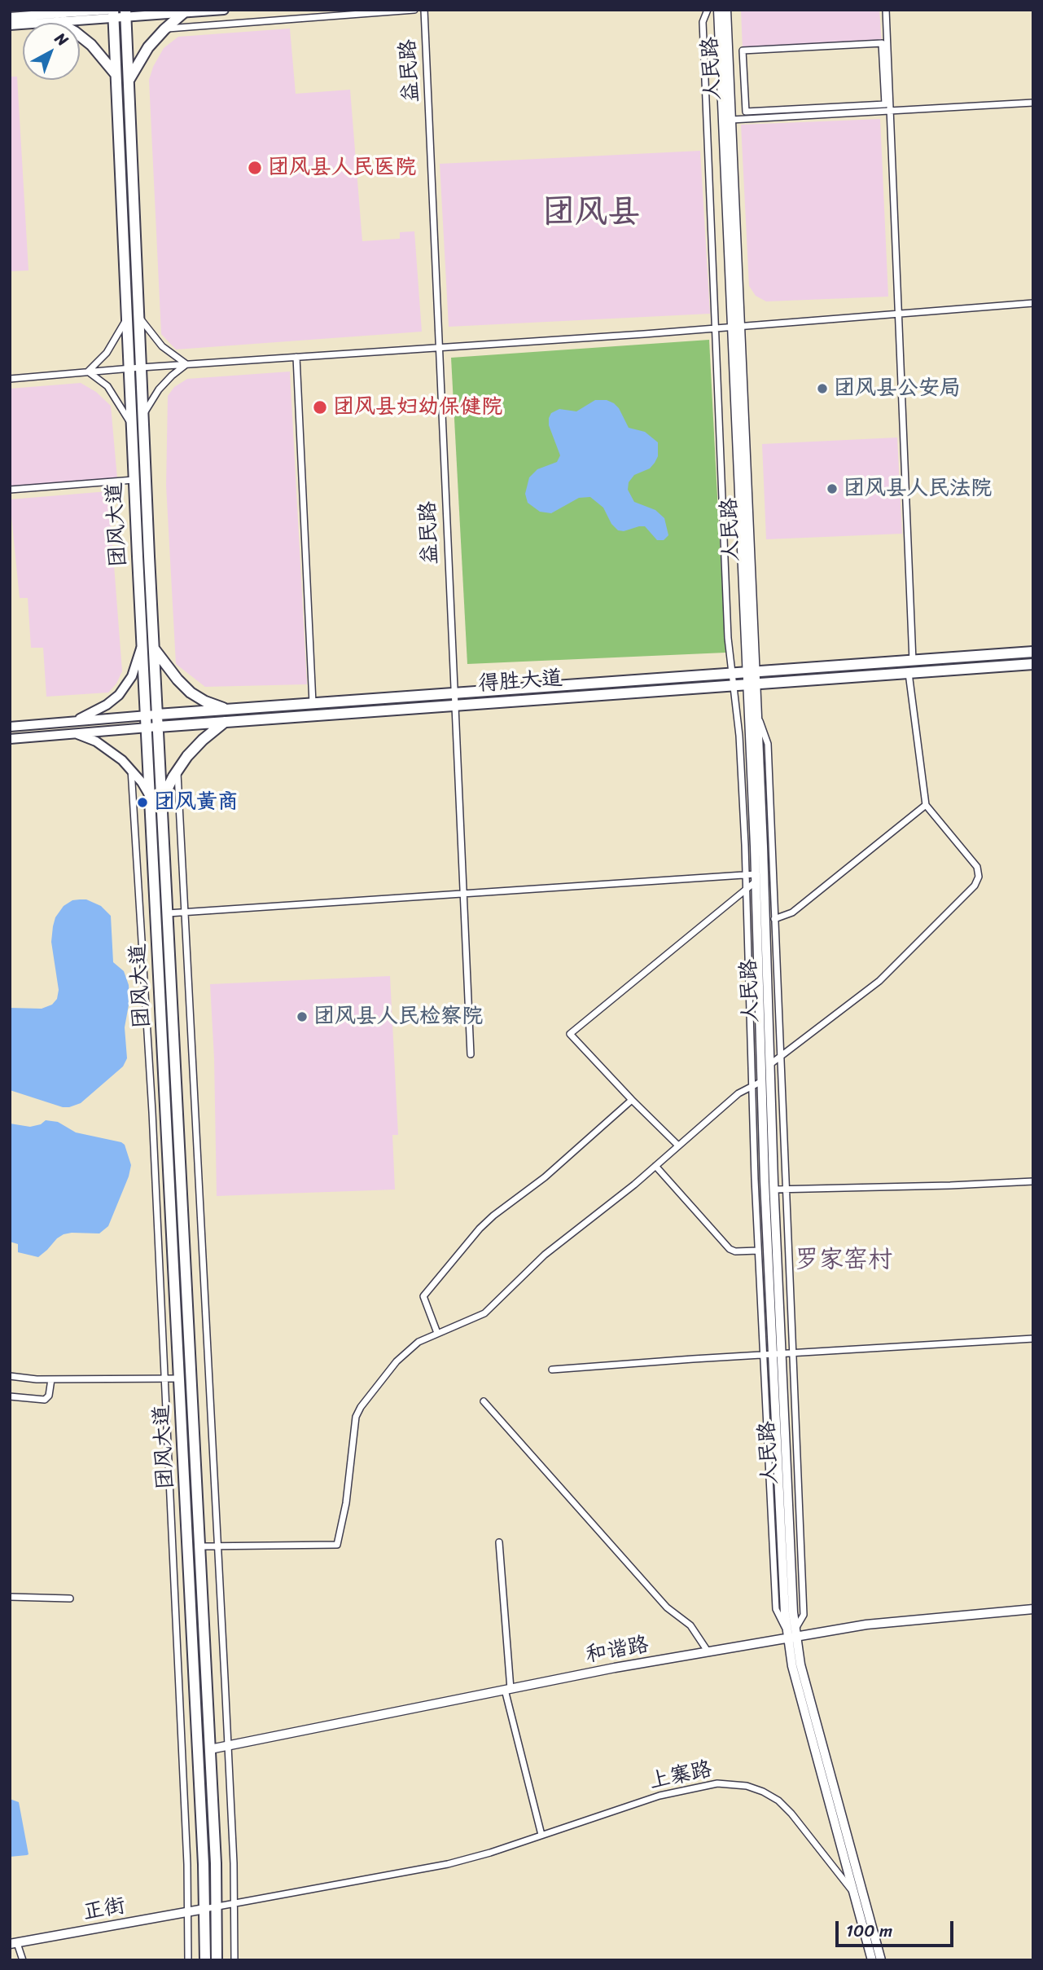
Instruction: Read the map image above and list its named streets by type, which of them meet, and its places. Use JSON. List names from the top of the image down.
{
  "streets": {
    "main road": ["团风大道", "得胜大道"],
    "street": [
      "人民路",
      "益民路",
      "和谐路",
      "上寨路",
      "正街"
    ]
  },
  "crossings": [
    ["人民路", "得胜大道"],
    ["人民路", "和谐路"],
    ["人民路", "上寨路"],
    ["益民路", "得胜大道"],
    ["团风大道", "得胜大道"],
    ["团风大道", "和谐路"],
    ["团风大道", "上寨路"],
    ["团风大道", "正街"],
    ["上寨路", "正街"]
  ],
  "districts": ["团风县", "罗家窑村"],
  "places": [
    "团风县人民医院",
    "团风县公安局",
    "团风县妇幼保健院",
    "团风县人民法院",
    "团风黄商",
    "团风县人民检察院"
  ],
  "scale_bar": "100 m",
  "north": "top right"
}
